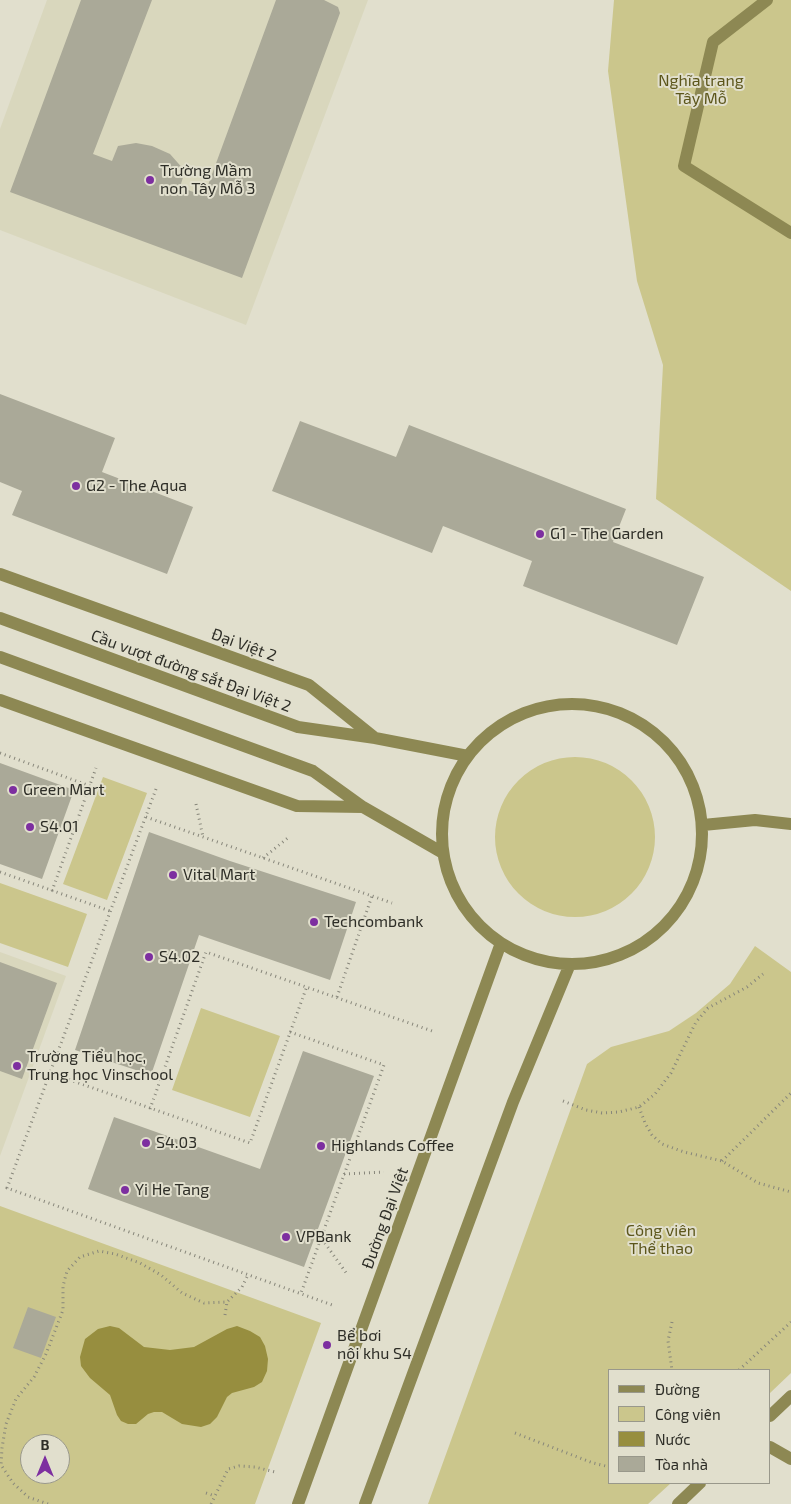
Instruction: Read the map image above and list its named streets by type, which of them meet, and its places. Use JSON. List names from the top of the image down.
{
  "streets": {
    "street": ["Đại Việt 2", "Cầu vượt đường sắt Đại Việt 2", "Đường Đại Việt"]
  },
  "crossings": [
    ["Đại Việt 2", "Cầu vượt đường sắt Đại Việt 2"]
  ],
  "parks": ["Nghĩa trang Tây Mỗ", "Công viên Thể thao"],
  "places": [
    "Trường Mầm non Tây Mỗ 3",
    "G2 - The Aqua",
    "G1 - The Garden",
    "Green Mart",
    "S4.01",
    "Vital Mart",
    "Techcombank",
    "S4.02",
    "Trường Tiểu học, Trung học Vinschool",
    "S4.03",
    "Highlands Coffee",
    "Yi He Tang",
    "VPBank",
    "Bể bơi nội khu S4"
  ],
  "legend": [
    "Đường",
    "Công viên",
    "Nước",
    "Tòa nhà"
  ],
  "north": "top"
}
